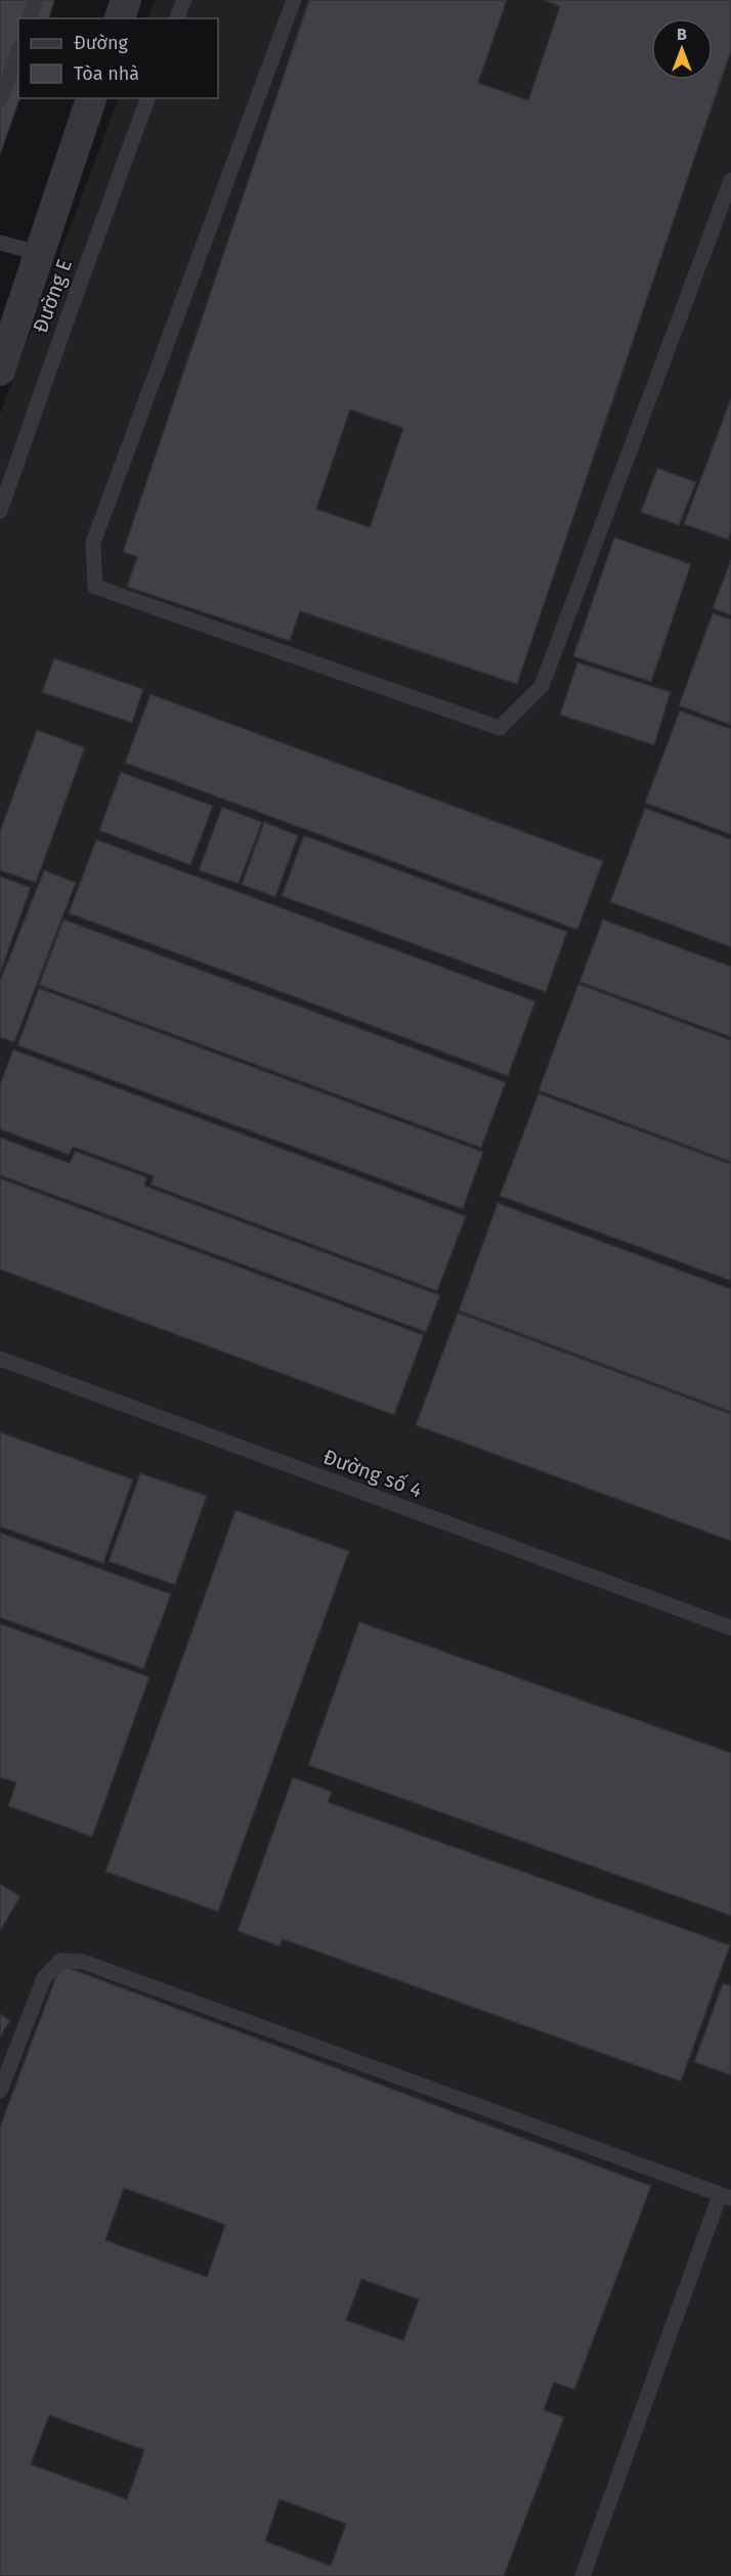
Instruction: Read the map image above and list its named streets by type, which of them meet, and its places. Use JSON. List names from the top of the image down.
{
  "streets": {
    "lane": ["Đường E", "Đường số 4"]
  },
  "legend": ["Đường", "Tòa nhà"],
  "north": "top"
}
